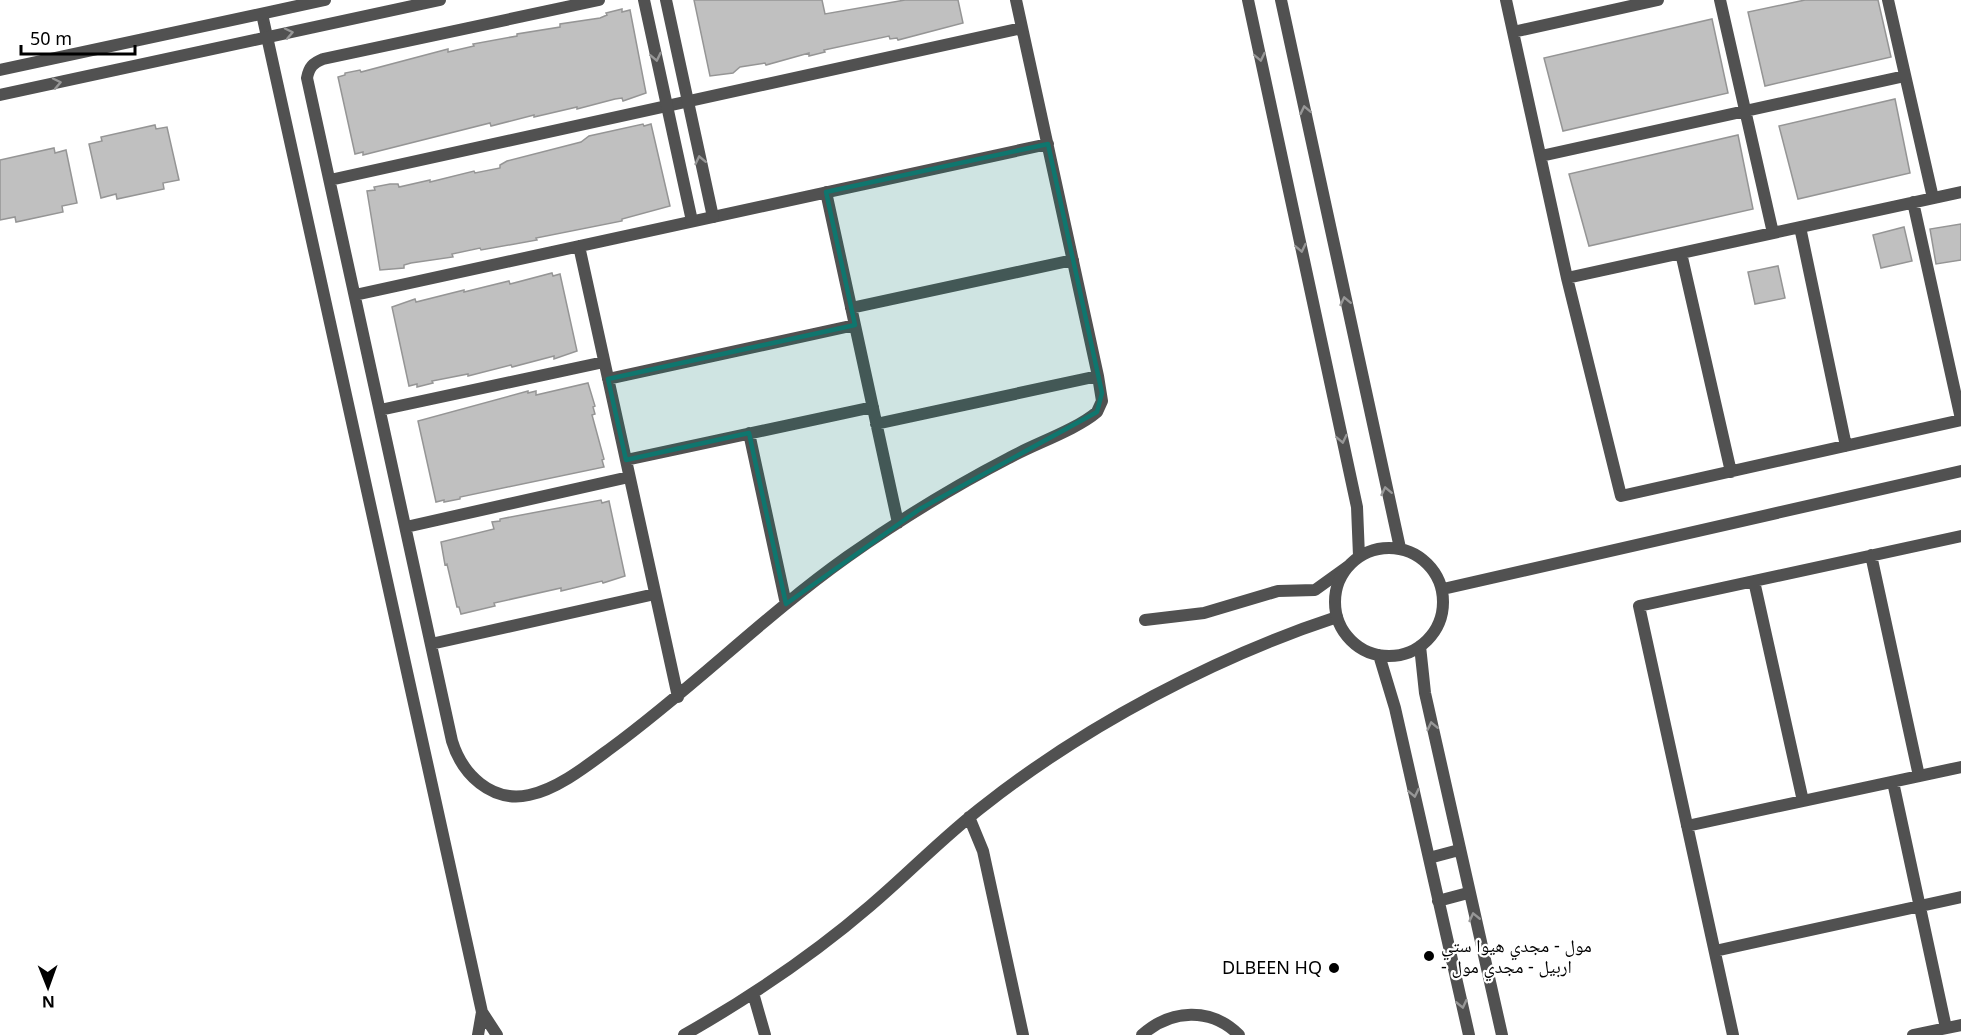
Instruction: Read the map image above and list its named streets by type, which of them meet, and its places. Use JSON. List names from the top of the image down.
{
  "places": ["مول - مجدي هيوا ستي - اربيل - مجدي مول", "DLBEEN HQ"],
  "scale_bar": "50 m",
  "north": "bottom"
}
